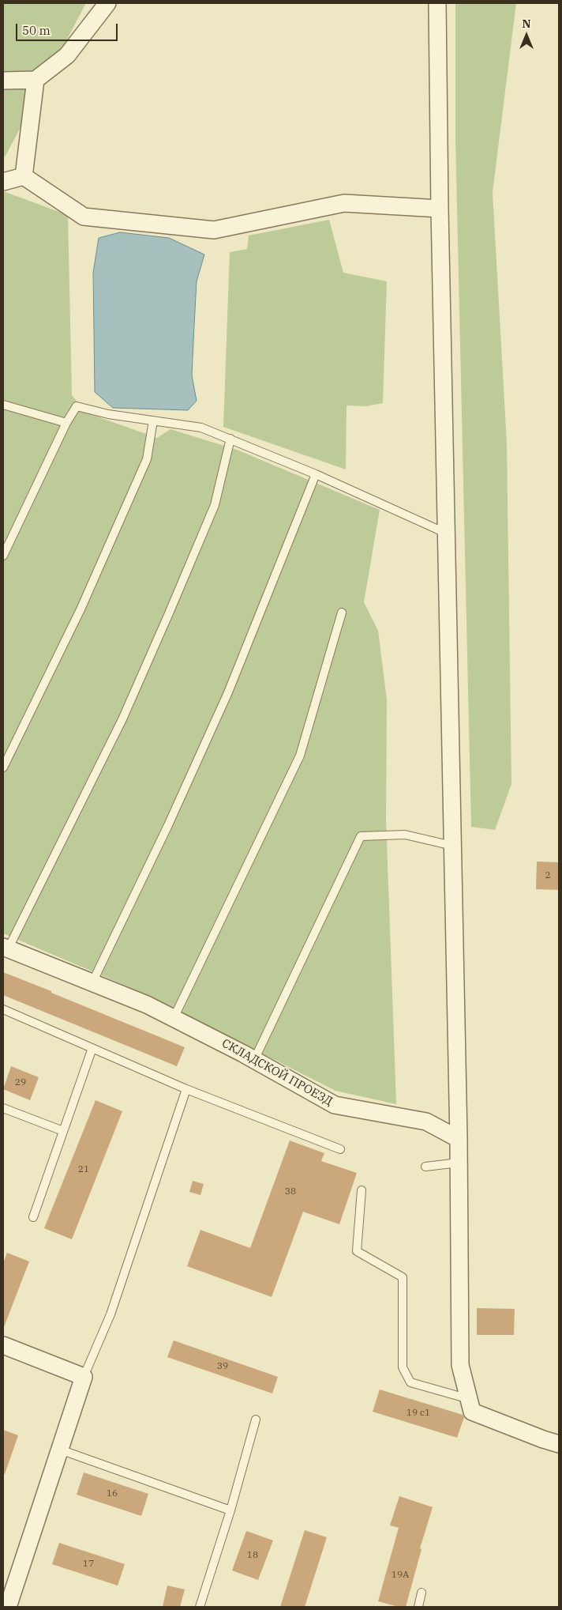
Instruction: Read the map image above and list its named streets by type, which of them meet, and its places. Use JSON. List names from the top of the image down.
{
  "streets": {
    "street": ["СКЛАДСКОЙ ПРОЕЗД"]
  },
  "house_numbers": [
    "2",
    "29",
    "21",
    "38",
    "39",
    "19 с1",
    "16",
    "18",
    "17",
    "19А"
  ],
  "scale_bar": "50 m",
  "north": "top"
}
